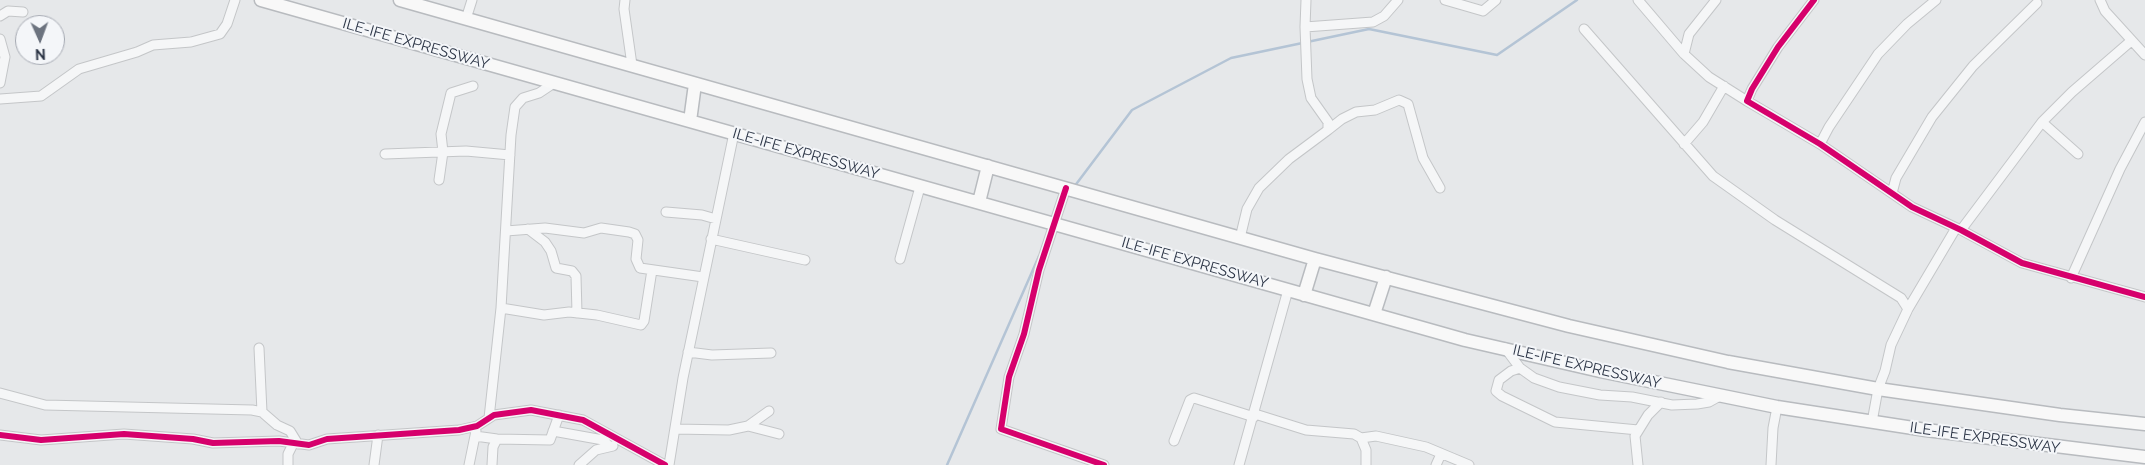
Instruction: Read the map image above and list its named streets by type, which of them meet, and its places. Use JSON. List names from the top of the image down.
{
  "streets": {
    "highway": ["ILE-IFE EXPRESSWAY"]
  },
  "north": "bottom"
}
